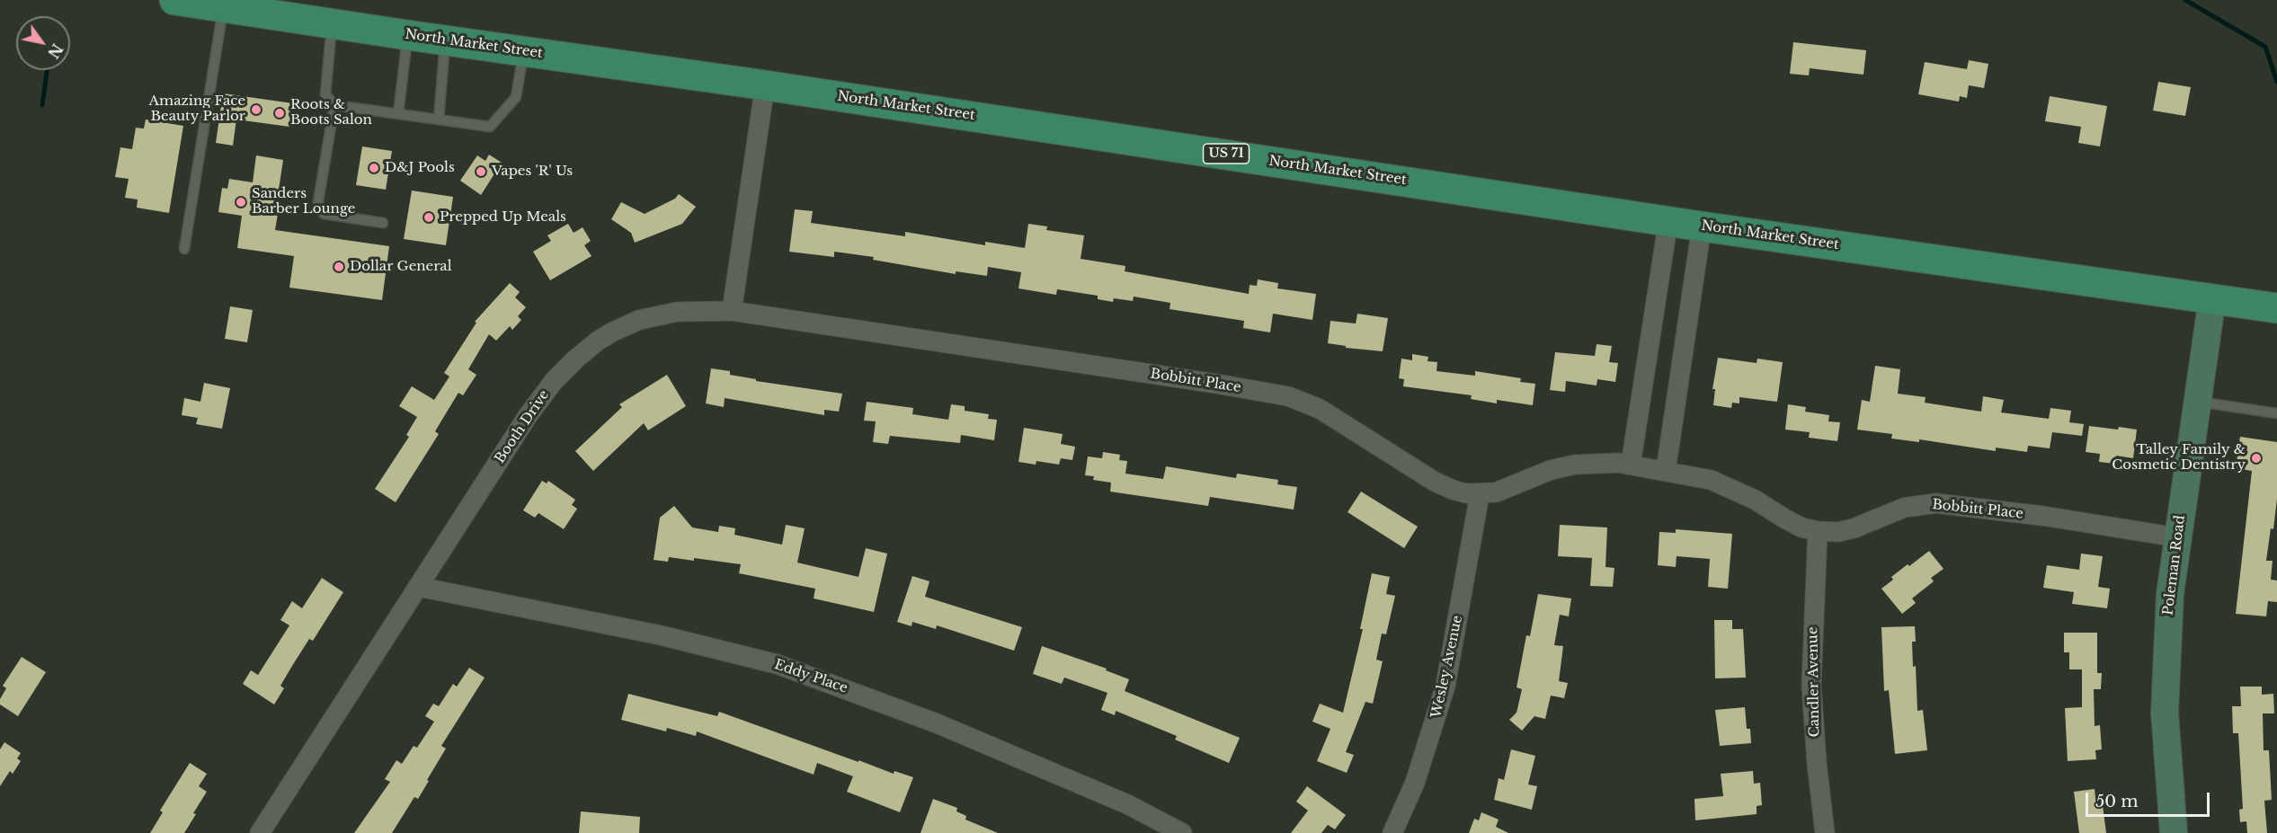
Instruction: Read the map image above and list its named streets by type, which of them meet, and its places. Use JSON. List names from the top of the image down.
{
  "streets": {
    "main road": ["North Market Street", "US 71"],
    "street": [
      "Bobbitt Place",
      "Booth Drive",
      "Poleman Road",
      "Wesley Avenue",
      "Eddy Place",
      "Candler Avenue"
    ]
  },
  "crossings": [
    ["North Market Street", "Poleman Road"],
    ["Bobbitt Place", "Booth Drive"],
    ["Bobbitt Place", "Poleman Road"],
    ["Bobbitt Place", "Wesley Avenue"],
    ["Bobbitt Place", "Candler Avenue"],
    ["Booth Drive", "Eddy Place"]
  ],
  "places": [
    "Amazing Face Beauty Parlor",
    "Roots & Boots Salon",
    "D&J Pools",
    "Vapes 'R' Us",
    "Sanders Barber Lounge",
    "Prepped Up Meals",
    "Dollar General",
    "Talley Family & Cosmetic Dentistry"
  ],
  "scale_bar": "50 m",
  "north": "bottom right"
}
